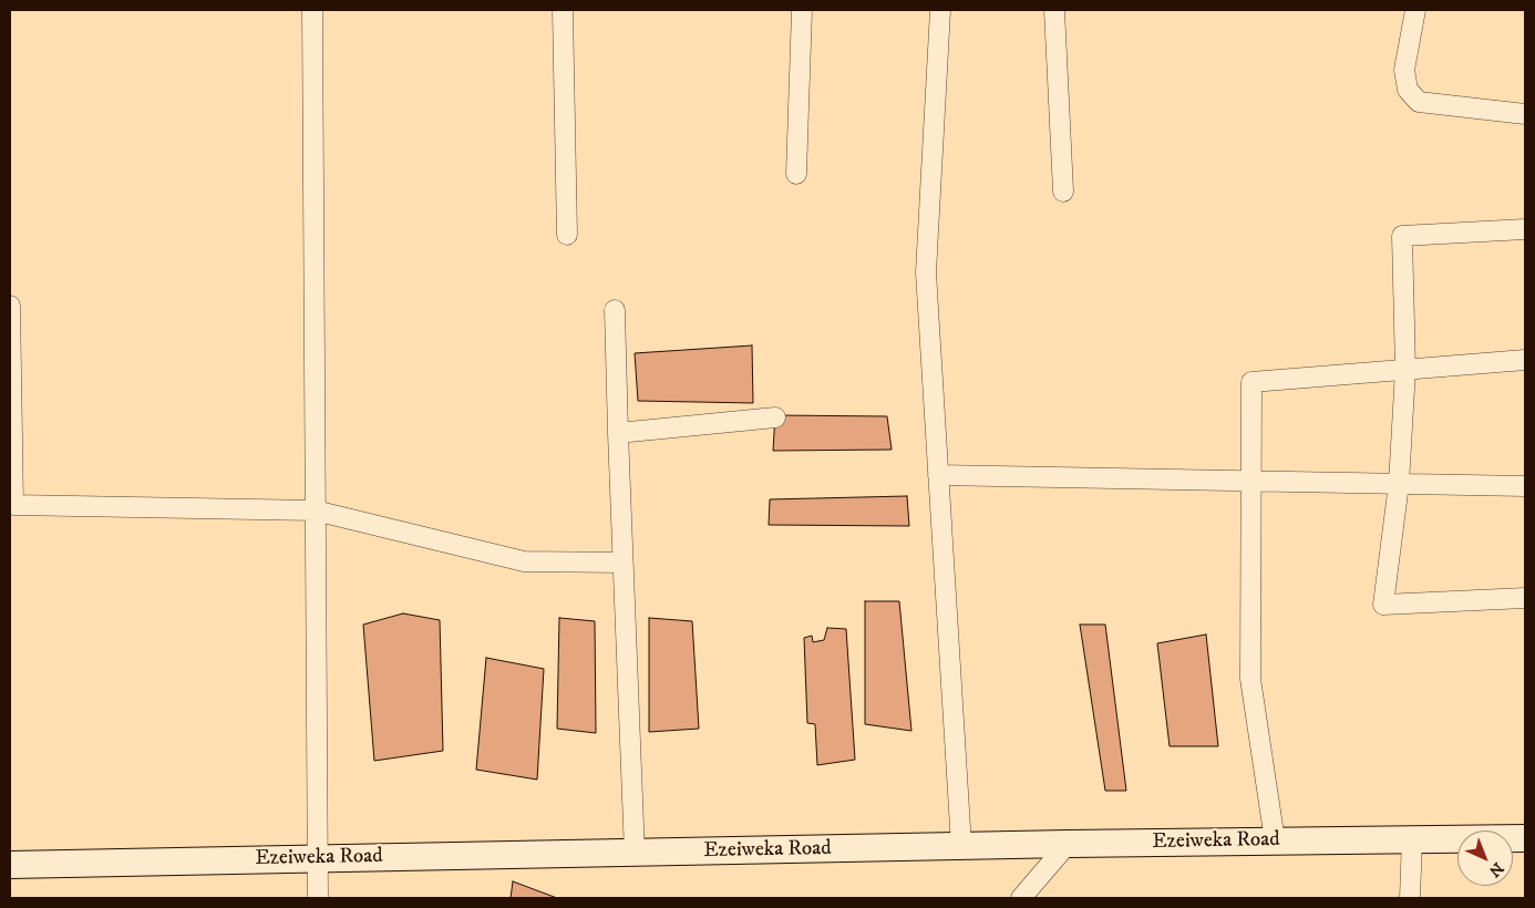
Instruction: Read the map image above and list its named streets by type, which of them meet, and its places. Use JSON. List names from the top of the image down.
{
  "streets": {
    "main road": ["Ezeiweka Road"]
  },
  "north": "bottom right"
}
